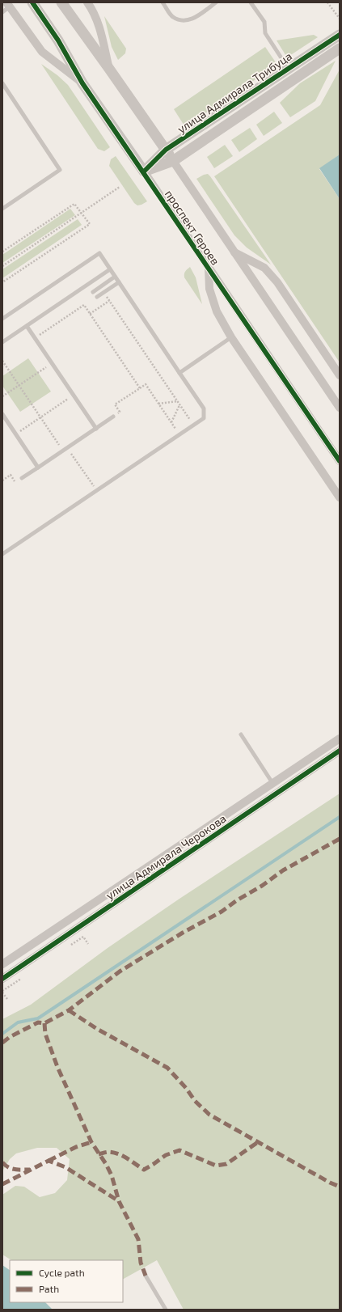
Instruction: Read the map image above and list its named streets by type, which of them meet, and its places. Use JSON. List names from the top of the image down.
{
  "streets": {
    "street": ["улица Адмирала Трибуца", "проспект Героев", "улица Адмирала Черокова"]
  },
  "crossings": [
    ["улица Адмирала Трибуца", "проспект Героев"]
  ],
  "legend": ["Cycle path", "Path"]
}
